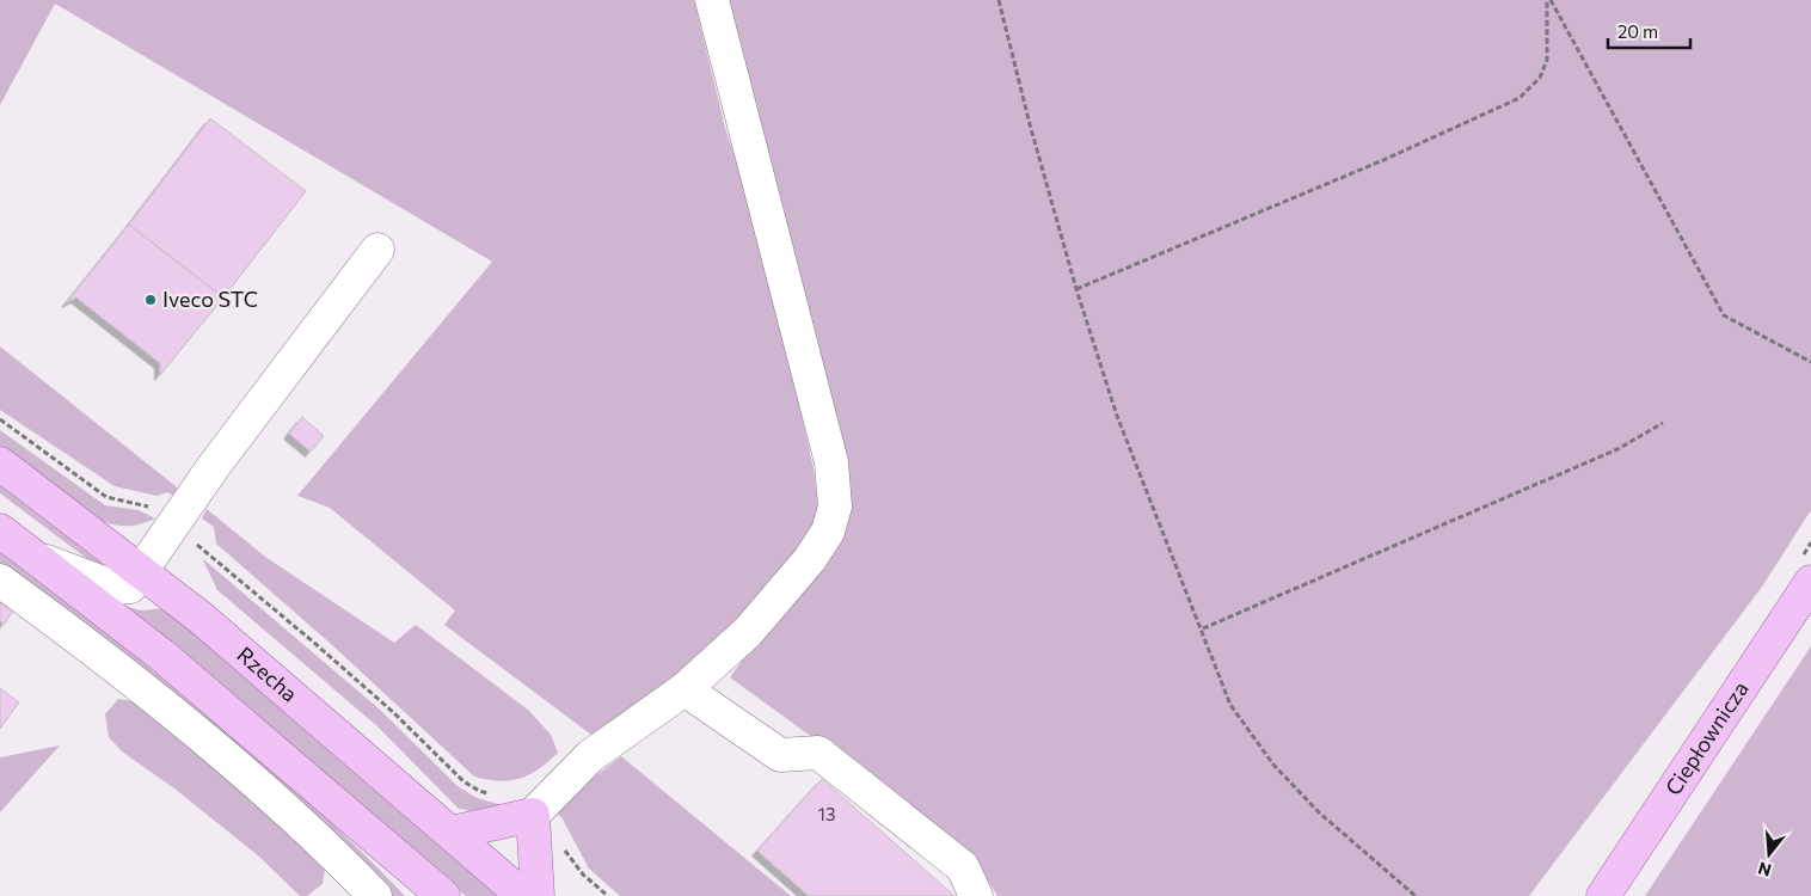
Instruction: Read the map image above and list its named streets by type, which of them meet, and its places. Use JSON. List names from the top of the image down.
{
  "streets": {
    "main road": ["Rzecha", "Ciepłownicza"]
  },
  "places": ["Iveco STC"],
  "house_numbers": ["13"],
  "scale_bar": "20 m",
  "north": "bottom"
}
